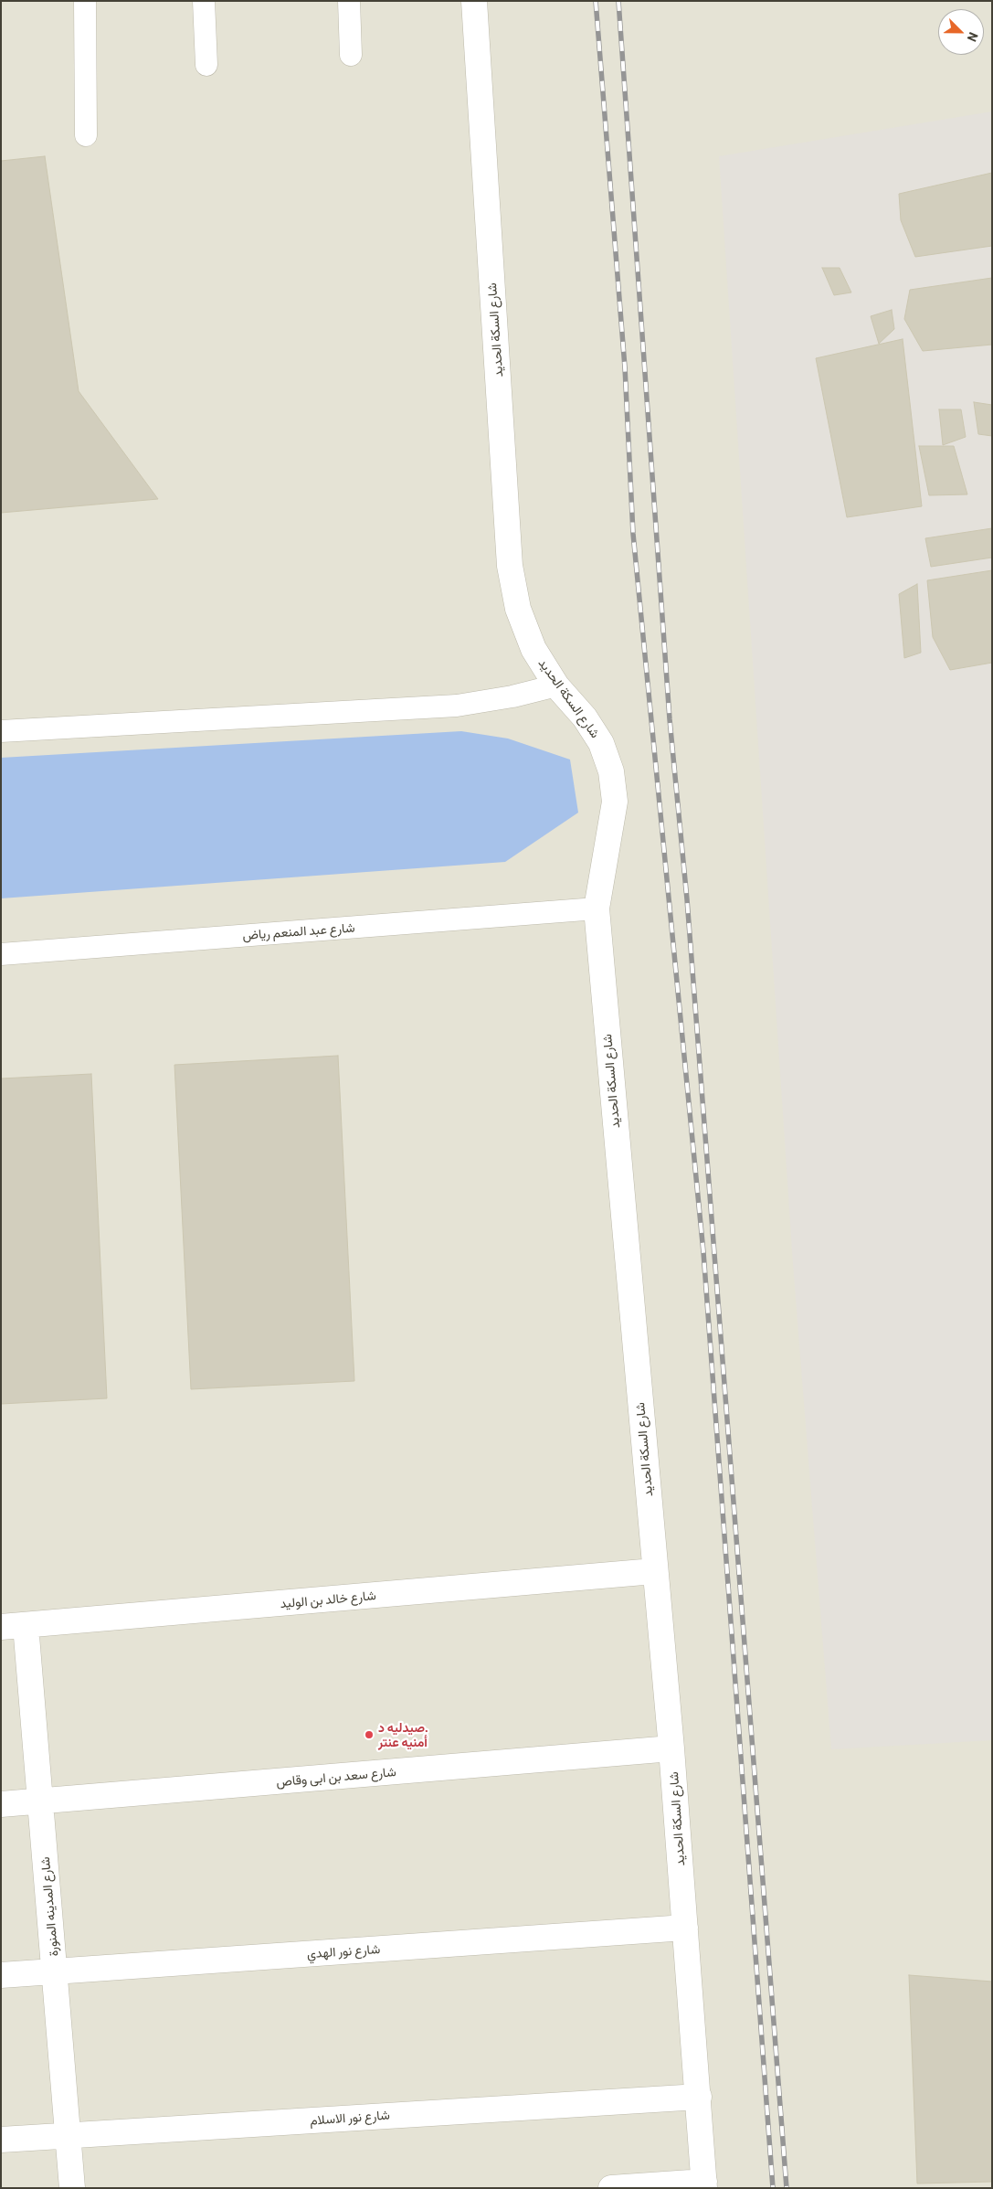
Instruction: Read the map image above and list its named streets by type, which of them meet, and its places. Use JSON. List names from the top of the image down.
{
  "streets": {
    "street": [
      "شارع السكة الحديد",
      "شارع خالد بن الوليد",
      "شارع سعد بن ابى وقاص",
      "شارع المدينه المنورة",
      "شارع نور الهدي",
      "شارع نور الاسلام"
    ],
    "lane": ["شارع عبد المنعم رياض"]
  },
  "crossings": [
    ["شارع السكة الحديد", "شارع عبد المنعم رياض"],
    ["شارع السكة الحديد", "شارع خالد بن الوليد"],
    ["شارع السكة الحديد", "شارع سعد بن ابى وقاص"],
    ["شارع السكة الحديد", "شارع نور الهدي"],
    ["شارع السكة الحديد", "شارع نور الاسلام"],
    ["شارع خالد بن الوليد", "شارع المدينه المنورة"],
    ["شارع سعد بن ابى وقاص", "شارع المدينه المنورة"],
    ["شارع المدينه المنورة", "شارع نور الهدي"],
    ["شارع المدينه المنورة", "شارع نور الاسلام"]
  ],
  "places": ["صيدليه د. أمنيه عنتر"],
  "north": "bottom right"
}
